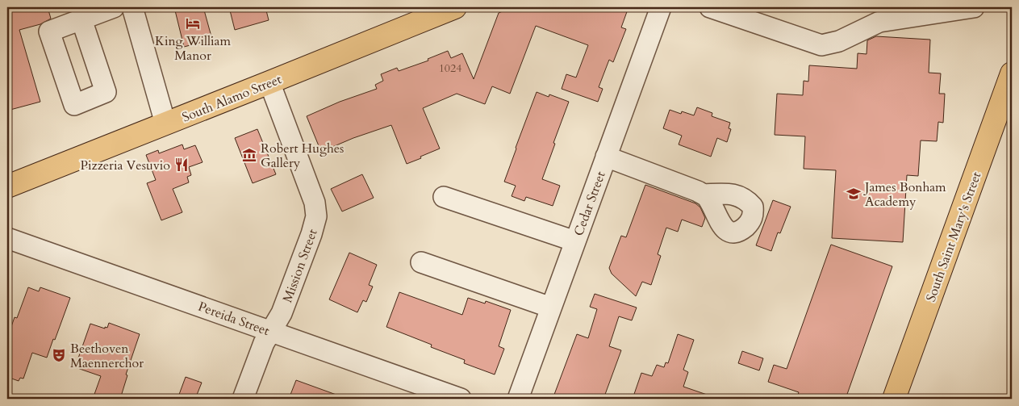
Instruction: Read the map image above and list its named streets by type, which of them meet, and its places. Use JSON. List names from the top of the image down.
{
  "streets": {
    "main road": ["South Alamo Street", "South Saint Mary's Street"],
    "street": ["Cedar Street", "Mission Street", "Pereida Street"]
  },
  "crossings": [
    ["South Alamo Street", "Mission Street"],
    ["Mission Street", "Pereida Street"]
  ],
  "places": {
    "hotel": ["King William Manor"],
    "museum": ["Robert Hughes Gallery"],
    "restaurant": ["Pizzeria Vesuvio"],
    "school or university": ["James Bonham Academy"],
    "theatre": ["Beethoven Maennerchor"]
  },
  "house_numbers": ["1024"]
}
